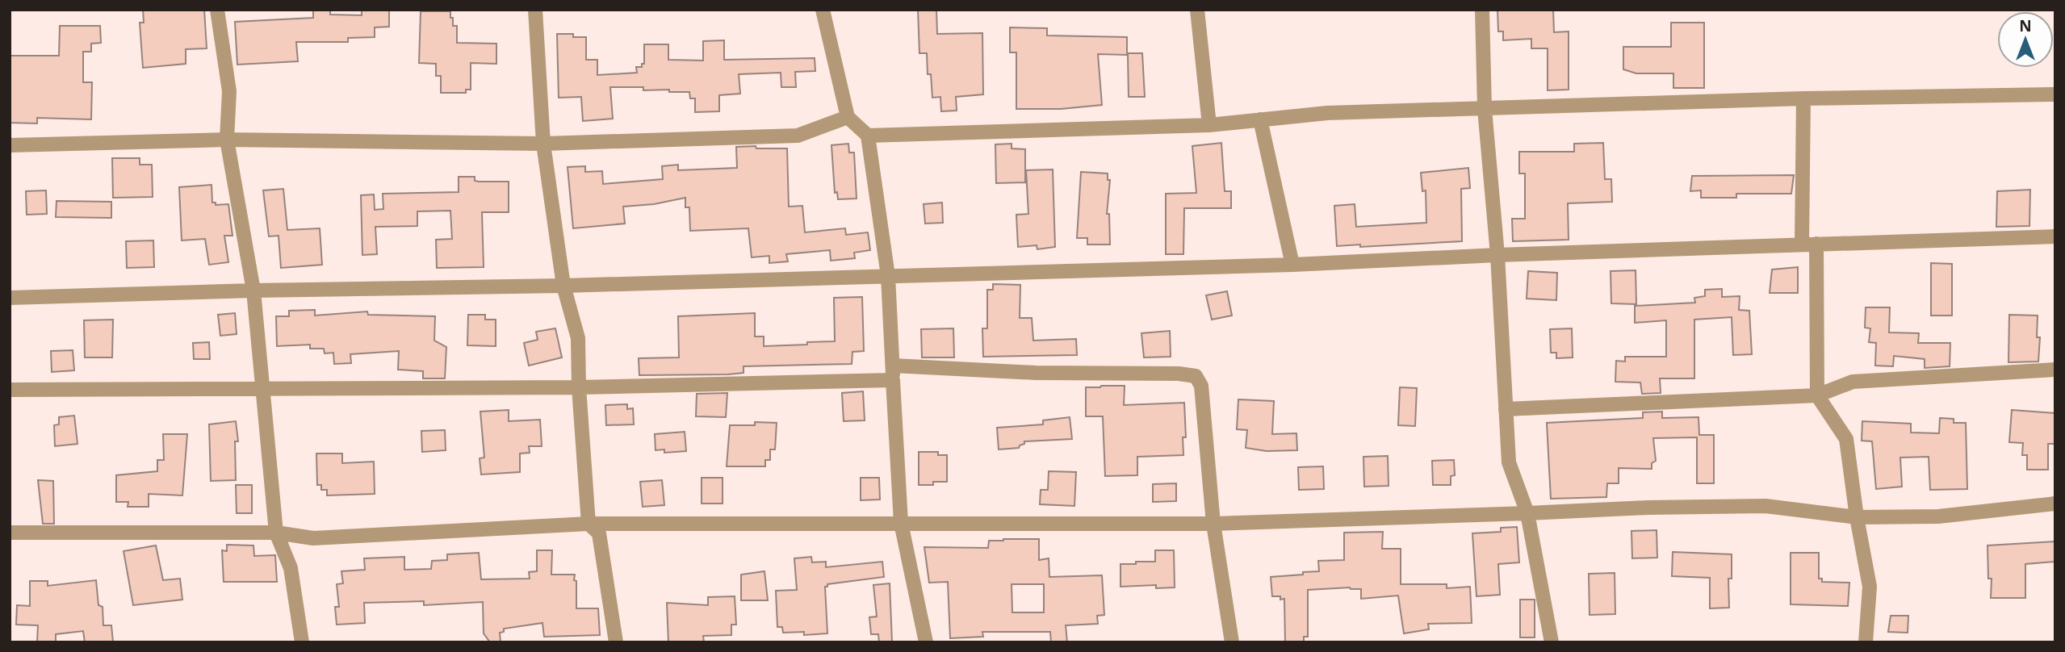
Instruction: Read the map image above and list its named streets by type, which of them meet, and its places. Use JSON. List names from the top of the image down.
{
  "north": "top"
}
